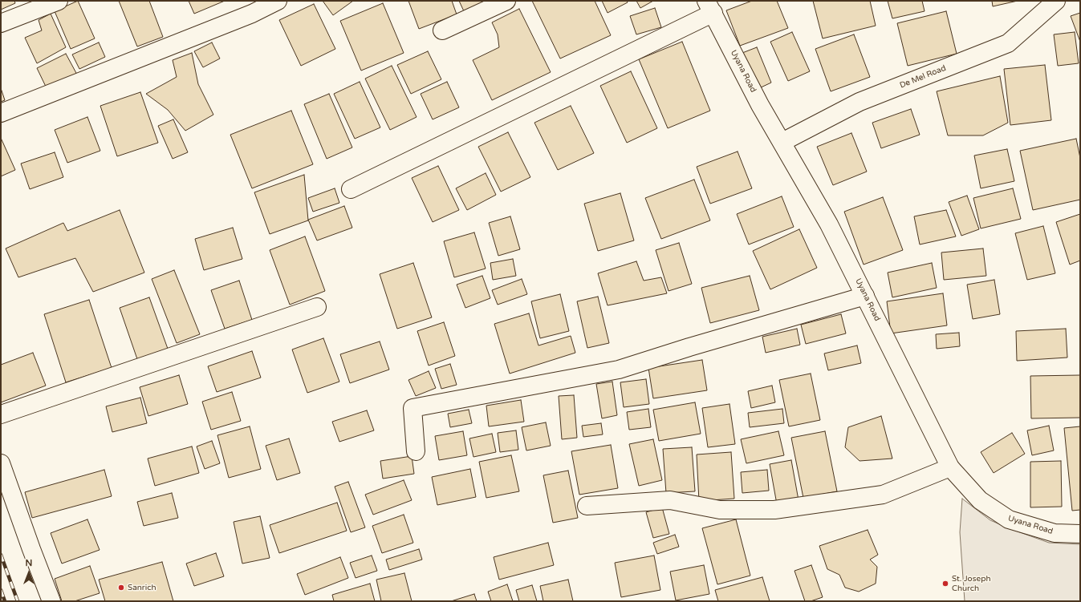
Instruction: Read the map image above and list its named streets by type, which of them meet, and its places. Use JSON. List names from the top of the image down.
{
  "streets": {
    "street": ["Uyana Road", "De Mel Road"]
  },
  "crossings": [
    ["Uyana Road", "De Mel Road"]
  ],
  "places": ["St. Joseph Church", "Sanrich"],
  "north": "top"
}
